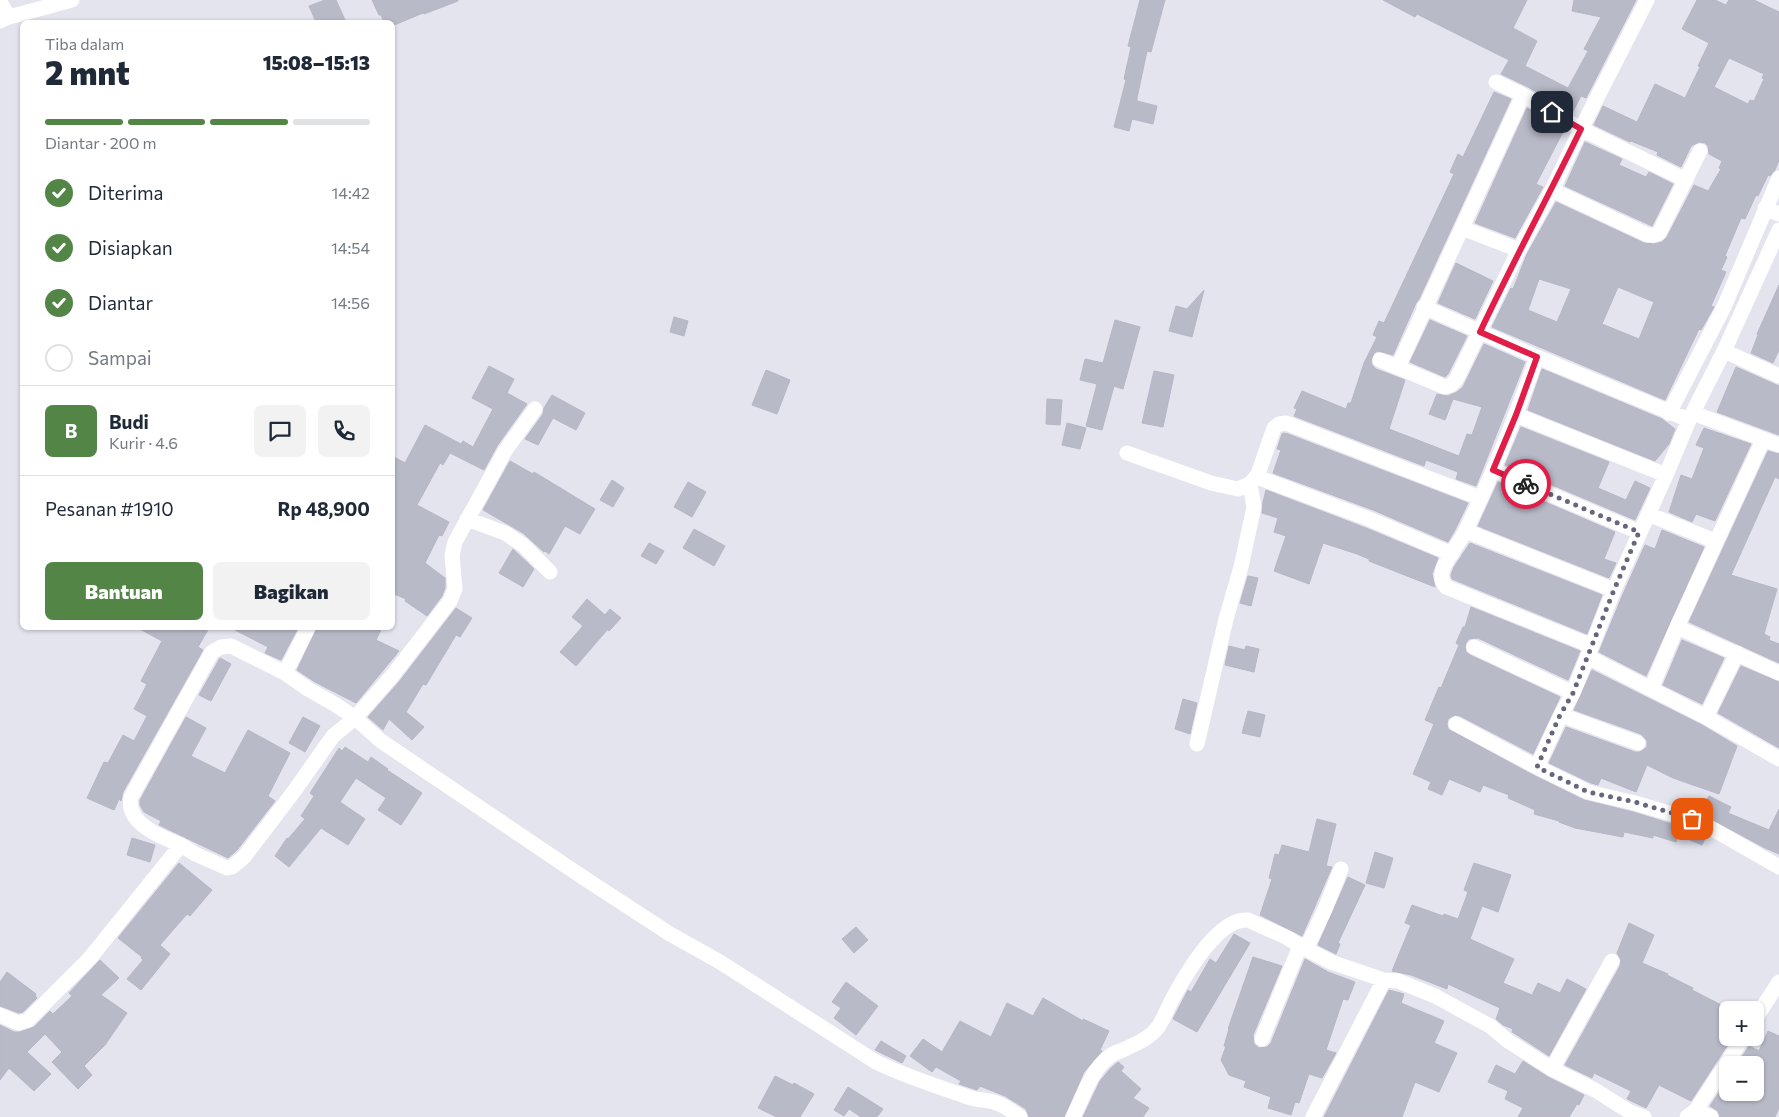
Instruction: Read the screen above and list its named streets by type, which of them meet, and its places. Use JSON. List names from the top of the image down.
{
  "page": {
    "heading": ["2 mnt", "Tiba dalam", "15:08–15:13"],
    "panel": [
      "Budi",
      "Kurir · 4.6",
      "Pesanan #1910",
      "Rp 48,900"
    ],
    "bar": "Diantar · 200 m",
    "list": [
      ["Diterima", "14:42"],
      ["Disiapkan", "14:54"],
      ["Diantar", "14:56"],
      "Sampai"
    ],
    "round": "B",
    "buttons": ["Bantuan", "Bagikan"],
    "map_buttons": ["+", "−"]
  }
}
